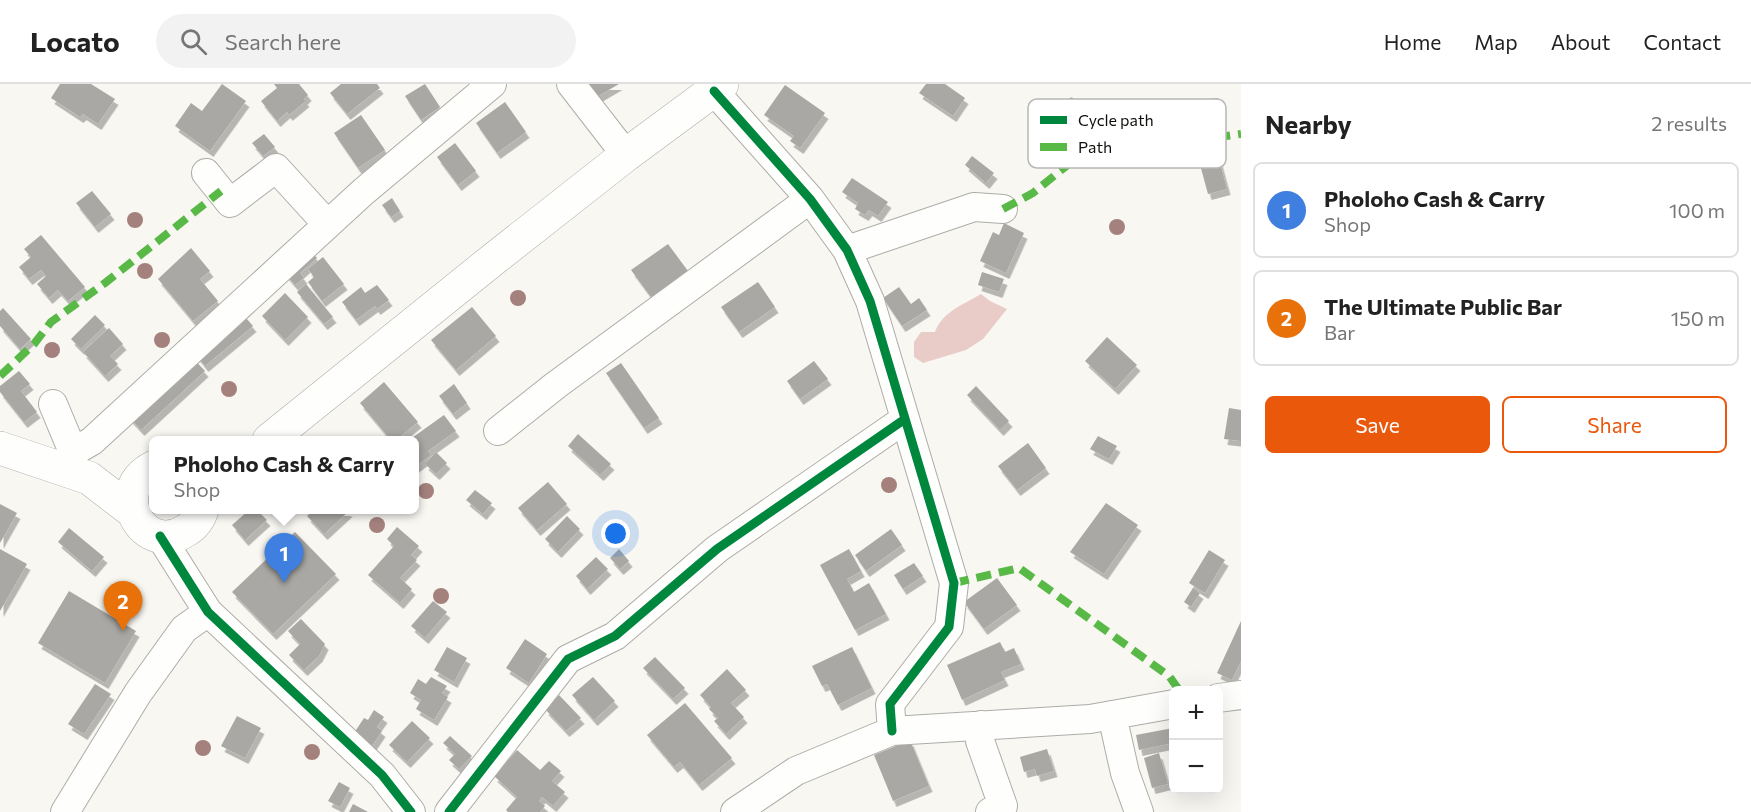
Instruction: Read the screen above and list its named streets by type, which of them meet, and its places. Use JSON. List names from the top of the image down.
{
  "legend": ["Cycle path", "Path"],
  "page": {
    "header": "Locato",
    "search": "Search here",
    "nav": [
      "Home",
      "Map",
      "About",
      "Contact"
    ],
    "heading": ["Nearby", "2 results"],
    "list": [
      {
        "mark": "1",
        "name": "Pholoho Cash & Carry",
        "note": "Shop",
        "value": "100 m"
      },
      {
        "mark": "2",
        "name": "The Ultimate Public Bar",
        "note": "Bar",
        "value": "150 m"
      }
    ],
    "buttons": ["Save", "Share"],
    "popup": ["Pholoho Cash & Carry", "Shop"],
    "pins": ["1", "2"],
    "map_buttons": ["+", "−"]
  }
}
